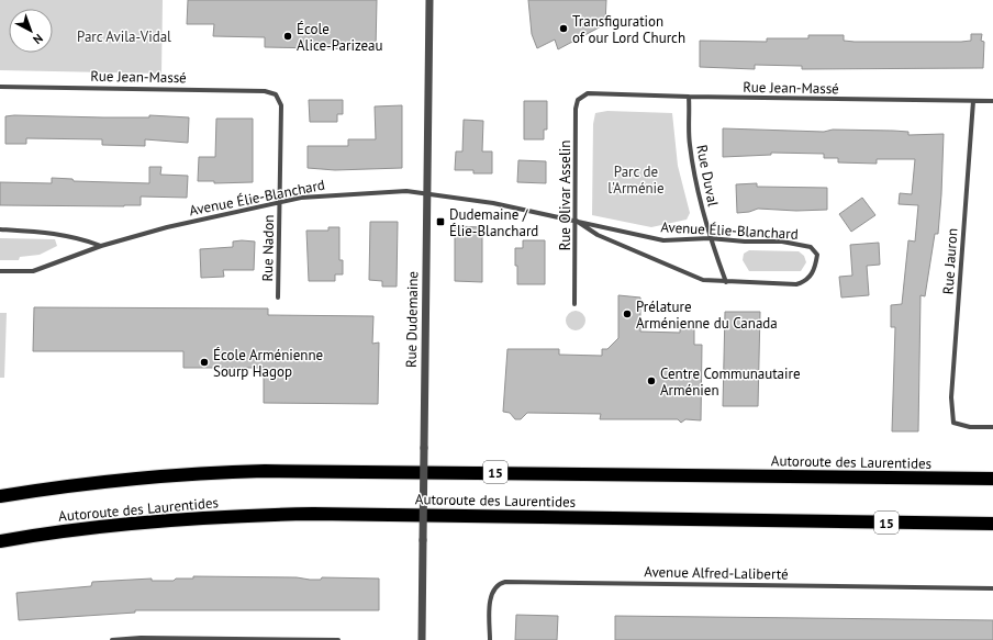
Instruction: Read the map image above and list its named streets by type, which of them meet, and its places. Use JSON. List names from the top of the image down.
{
  "streets": {
    "highway": ["Autoroute des Laurentides", "15"],
    "street": [
      "Rue Jean-Massé",
      "Rue Duval",
      "Rue Olivar Asselin",
      "Avenue Élie-Blanchard",
      "Rue Nadon",
      "Rue Jauron",
      "Rue Dudemaine",
      "Avenue Alfred-Laliberté"
    ]
  },
  "crossings": [
    ["Rue Jean-Massé", "Rue Duval"],
    ["Rue Jean-Massé", "Rue Olivar Asselin"],
    ["Rue Jean-Massé", "Rue Nadon"],
    ["Rue Jean-Massé", "Rue Jauron"],
    ["Rue Duval", "Avenue Élie-Blanchard"],
    ["Rue Olivar Asselin", "Avenue Élie-Blanchard"],
    ["Avenue Élie-Blanchard", "Rue Nadon"],
    ["Avenue Élie-Blanchard", "Rue Dudemaine"]
  ],
  "parks": ["Parc Avila-Vidal", "Parc de l'Arménie"],
  "places": {
    "other": [
      "Transfiguration of our Lord Church",
      "École Alice-Parizeau",
      "Prélature Arménienne du Canada",
      "École Arménienne Sourp Hagop",
      "Centre Communautaire Arménien"
    ],
    "transit": ["Dudemaine / Élie-Blanchard"]
  },
  "north": "bottom right"
}
